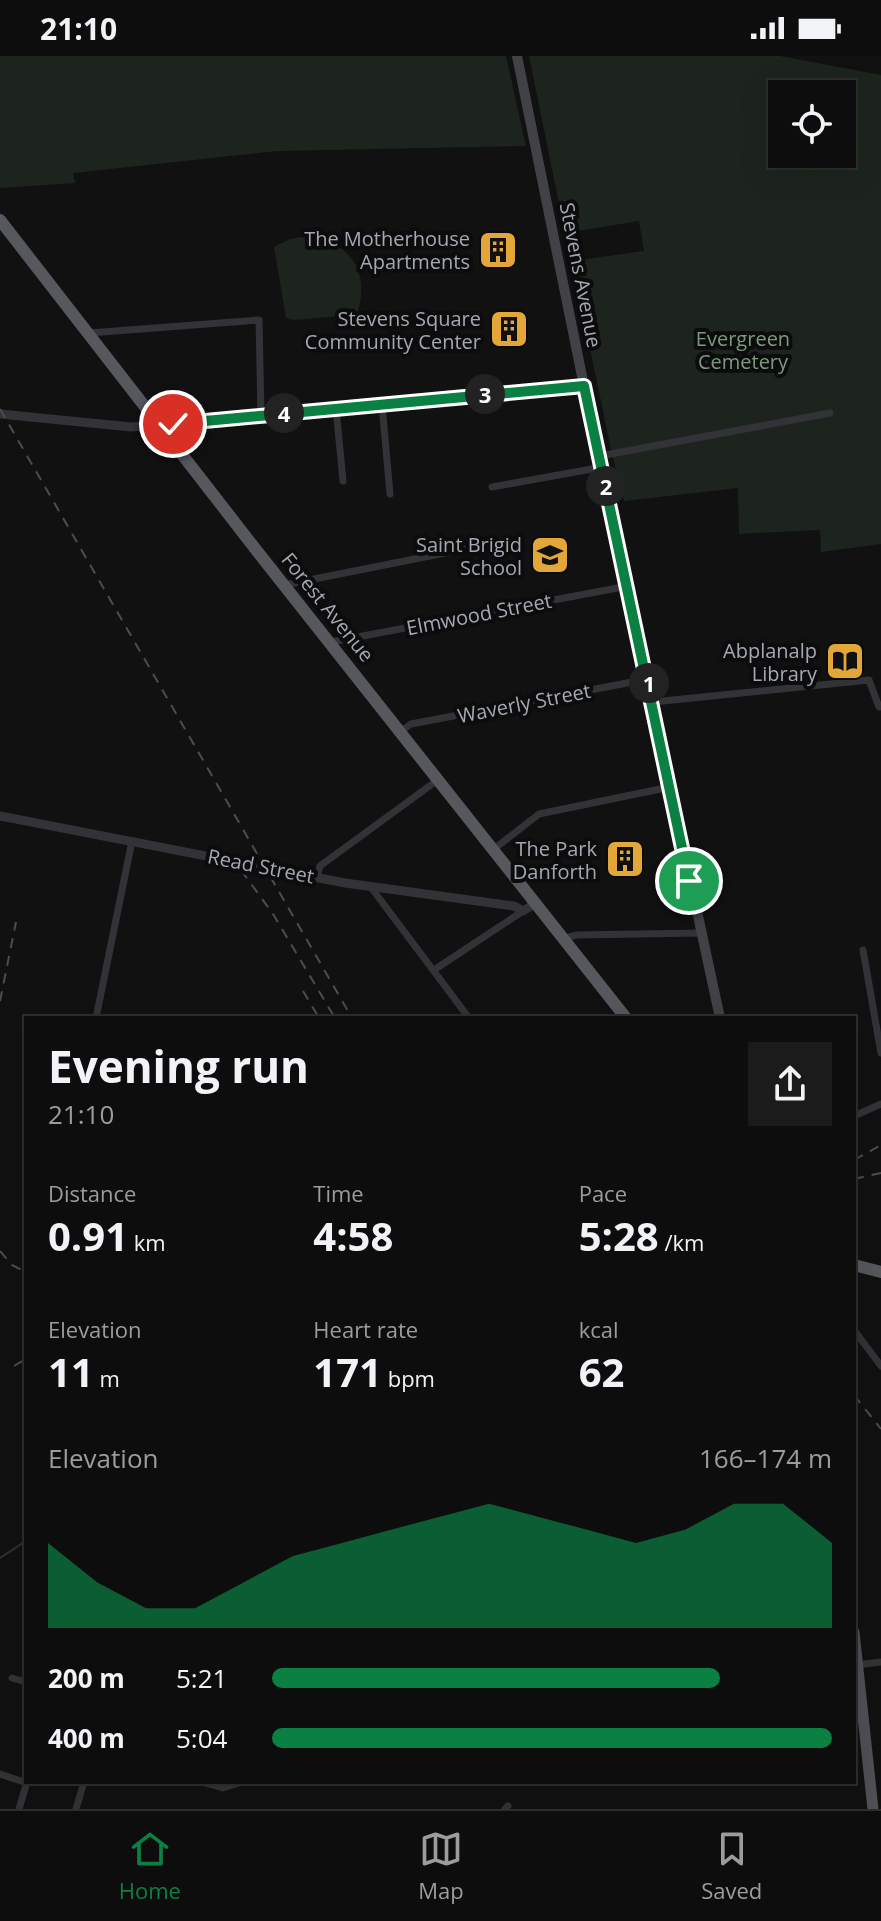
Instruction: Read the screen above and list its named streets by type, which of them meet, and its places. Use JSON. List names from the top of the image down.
{
  "streets": {
    "highway": ["Forest Avenue"],
    "main road": ["Stevens Avenue"],
    "street": ["Elmwood Street", "Waverly Street", "Read Street"]
  },
  "crossings": [
    ["Stevens Avenue", "Elmwood Street"],
    ["Stevens Avenue", "Waverly Street"],
    ["Forest Avenue", "Elmwood Street"],
    ["Forest Avenue", "Waverly Street"]
  ],
  "parks": ["Evergreen Cemetery"],
  "places": {
    "building": ["The Motherhouse Apartments", "Stevens Square Community Center", "The Park Danforth"],
    "school or university": ["Saint Brigid School"],
    "library": ["Abplanalp Library"]
  },
  "page": {
    "status": "21:10",
    "pins": [
      "3",
      "4",
      "2",
      "1"
    ],
    "heading": ["Evening run", "21:10"],
    "stats": [
      ["Distance", "0.91 km"],
      ["Time", "4:58"],
      ["Pace", "5:28 /km"],
      ["Elevation", "11 m"],
      ["Heart rate", "171 bpm"],
      ["kcal", "62"]
    ],
    "chart": ["Elevation", "166–174 m"],
    "list": [
      {
        "name": "200 m",
        "note": "5:21"
      },
      {
        "name": "400 m",
        "note": "5:04"
      }
    ],
    "tabs": ["Home", "Map", "Saved"]
  }
}
